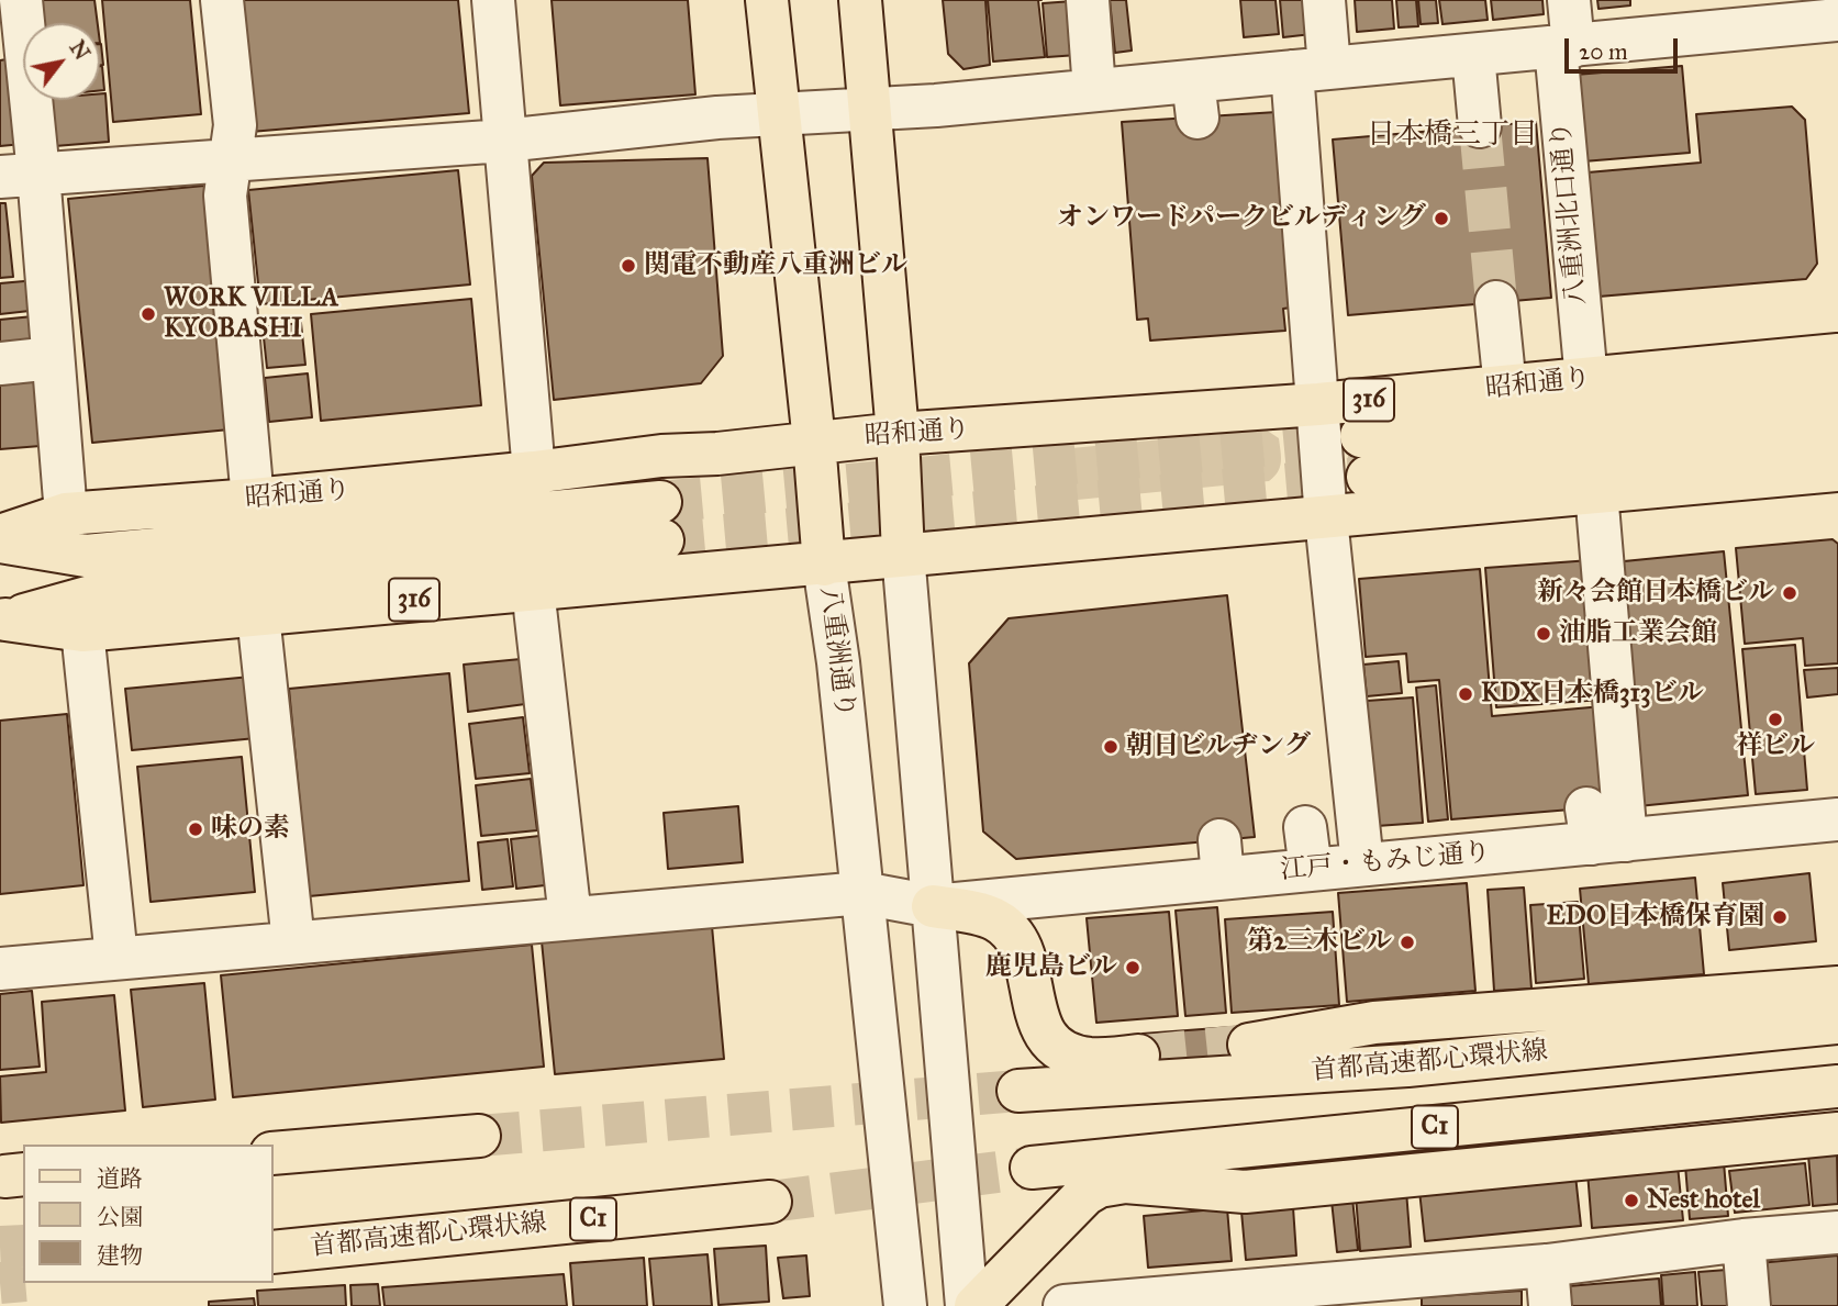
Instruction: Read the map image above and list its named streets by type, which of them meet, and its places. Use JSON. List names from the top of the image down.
{
  "streets": {
    "main road": [
      "昭和通り",
      "316",
      "八重洲通り",
      "首都高速都心環状線",
      "C1"
    ],
    "street": ["八重洲北口通り", "江戸・もみじ通り"]
  },
  "crossings": [
    ["八重洲北口通り", "昭和通り"],
    ["昭和通り", "八重洲通り"],
    ["八重洲通り", "江戸・もみじ通り"],
    ["首都高速都心環状線", "C1"]
  ],
  "districts": ["日本橋三丁目"],
  "places": [
    "オンワードパークビルディング",
    "関電不動産八重洲ビル",
    "WORK VILLA KYOBASHI",
    "新々会館日本橋ビル",
    "油脂工業会館",
    "KDX日本橋313ビル",
    "祥ビル",
    "朝日ビルヂング",
    "味の素",
    "EDO日本橋保育園",
    "第2三木ビル",
    "鹿児島ビル",
    "Nest hotel"
  ],
  "legend": ["道路", "公園", "建物"],
  "scale_bar": "20 m",
  "north": "top right"
}
